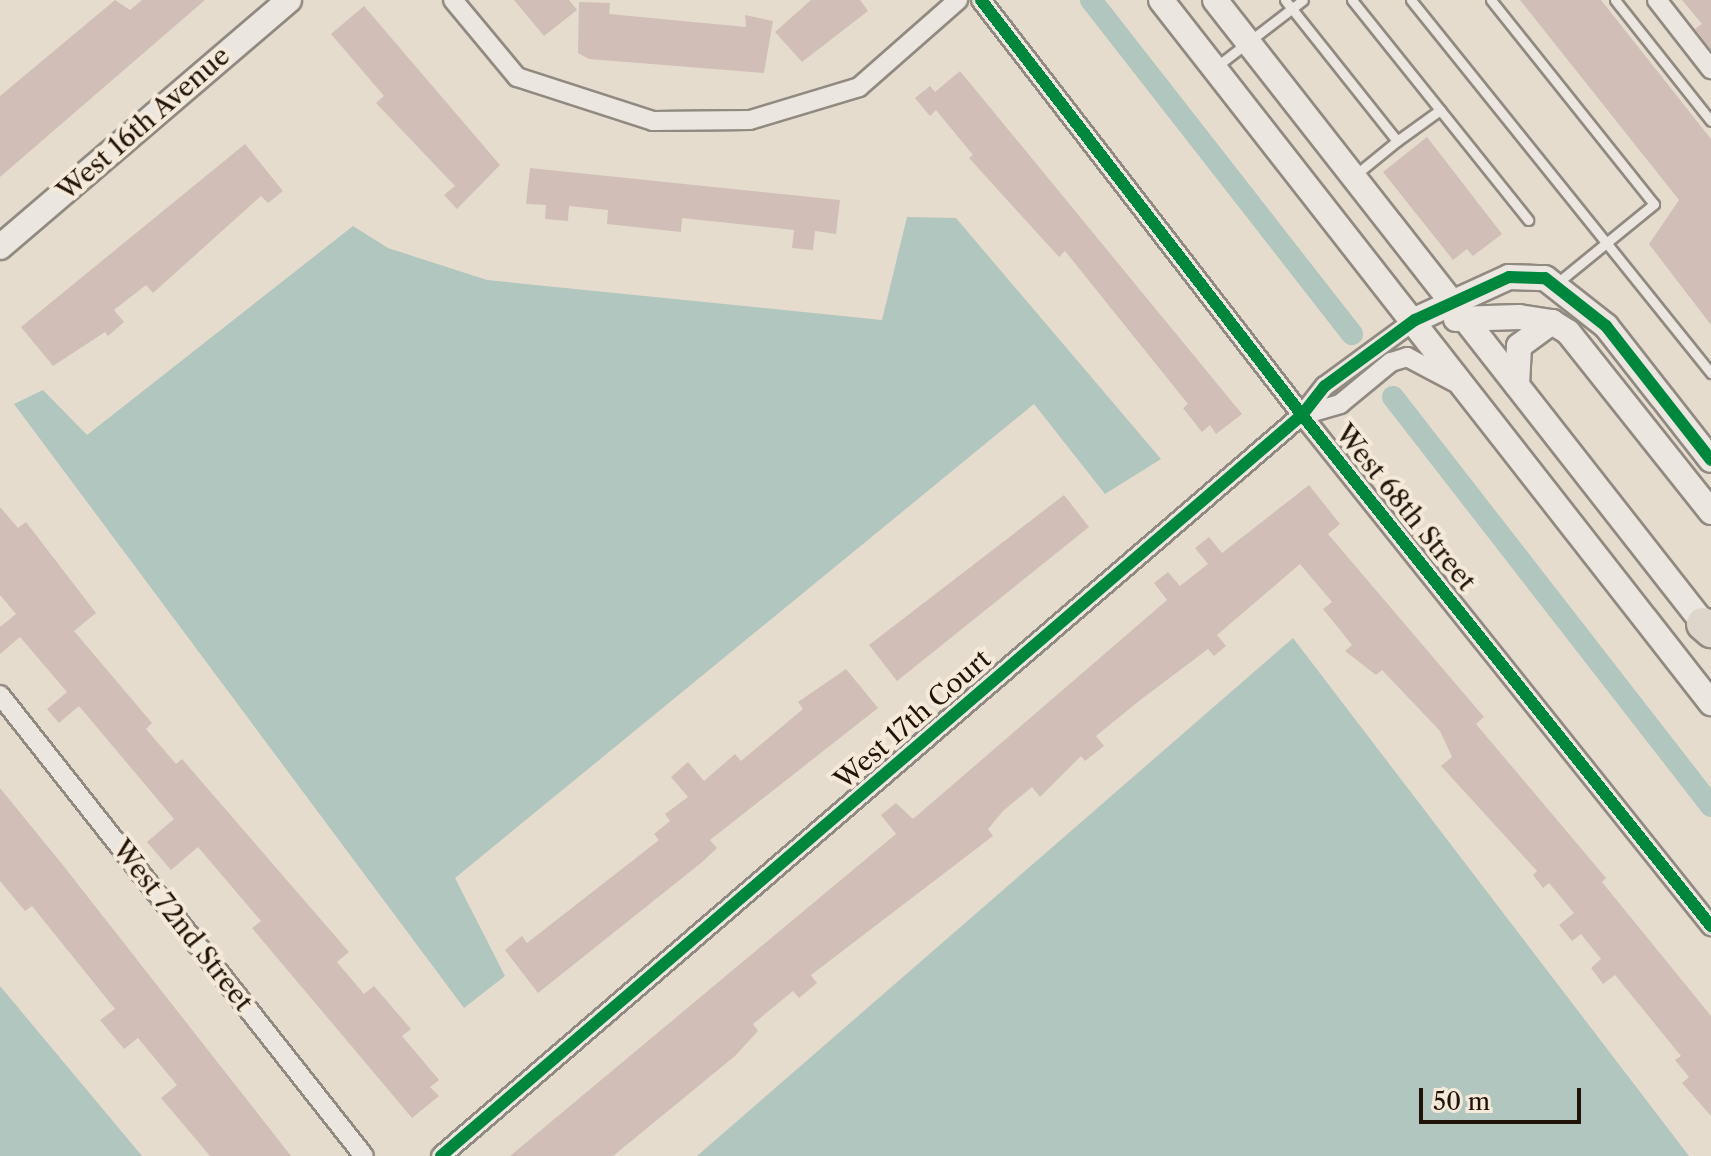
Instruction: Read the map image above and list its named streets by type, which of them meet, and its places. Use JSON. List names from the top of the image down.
{
  "streets": {
    "main road": ["West 16th Avenue"],
    "street": ["West 68th Street", "West 17th Court", "West 72nd Street"]
  },
  "crossings": [
    ["West 68th Street", "West 17th Court"]
  ],
  "scale_bar": "50 m"
}
